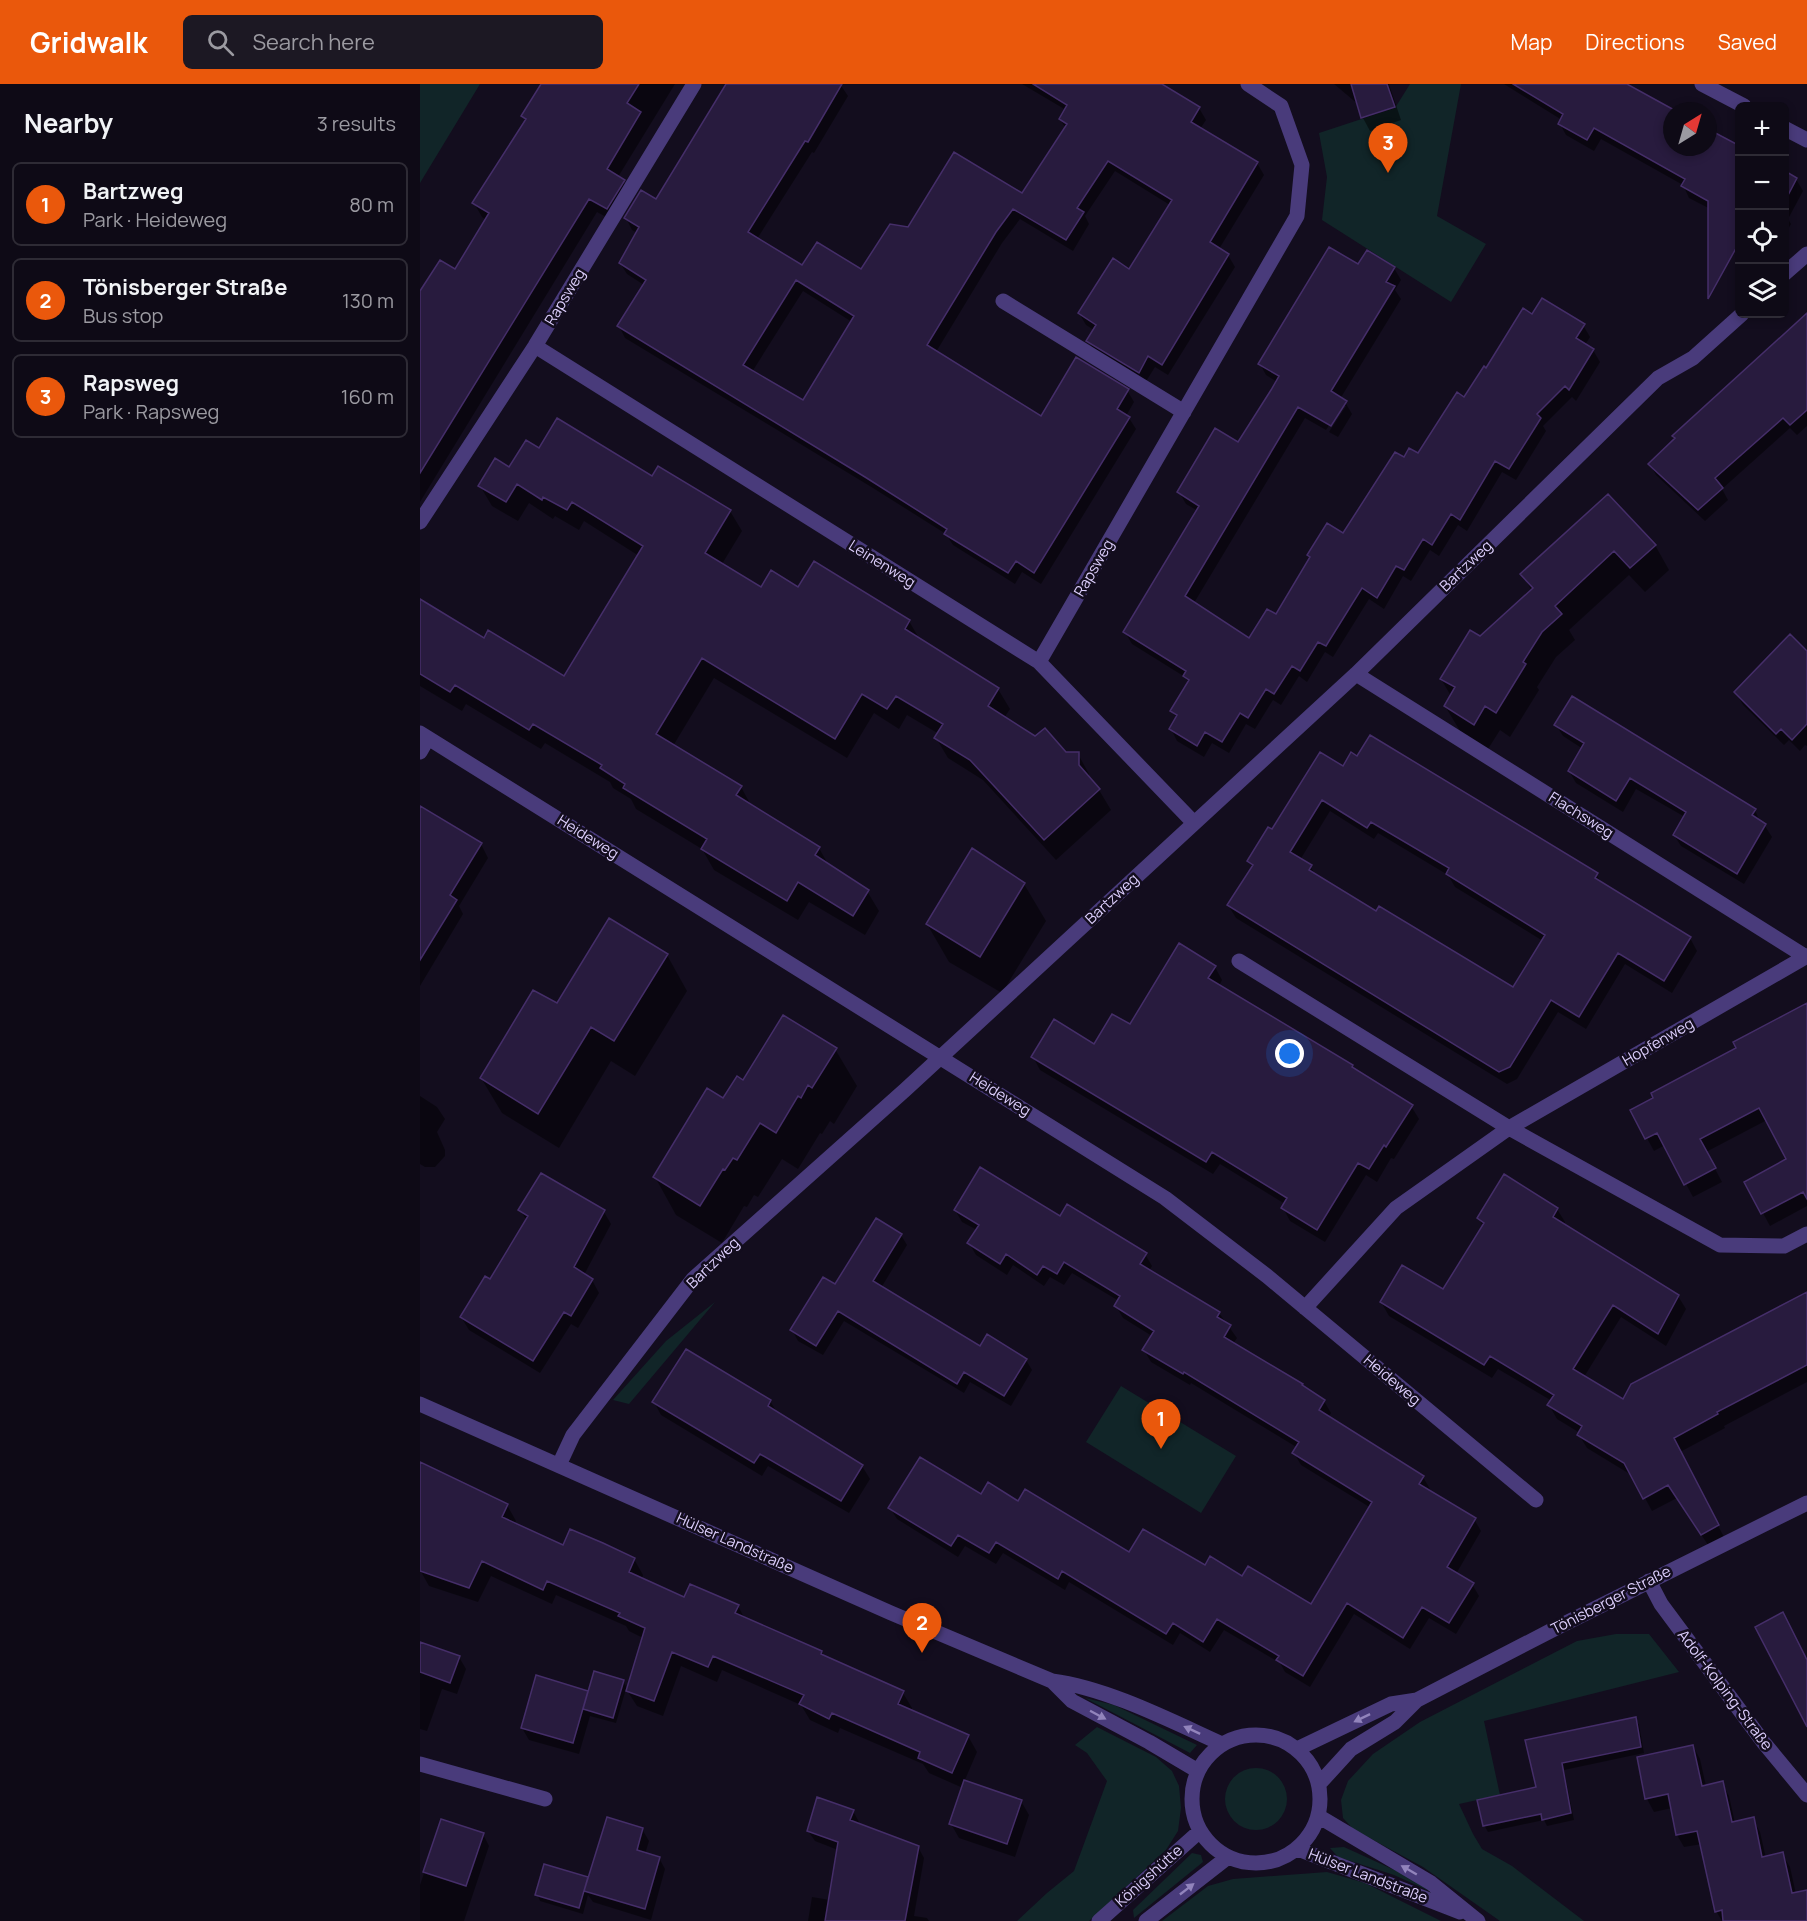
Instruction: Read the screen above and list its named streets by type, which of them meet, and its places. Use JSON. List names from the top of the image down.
{
  "streets": {
    "street": [
      "Rapsweg",
      "Leinenweg",
      "Bartzweg",
      "Flachsweg",
      "Heideweg",
      "Hopfenweg",
      "Hülser Landstraße",
      "Tönisberger Straße",
      "Adolf-Kolping-Straße",
      "Königshütte"
    ]
  },
  "crossings": [
    ["Rapsweg", "Leinenweg"],
    ["Leinenweg", "Bartzweg"],
    ["Bartzweg", "Flachsweg"],
    ["Bartzweg", "Heideweg"],
    ["Bartzweg", "Hülser Landstraße"],
    ["Flachsweg", "Hopfenweg"],
    ["Heideweg", "Hopfenweg"],
    ["Hülser Landstraße", "Tönisberger Straße"],
    ["Hülser Landstraße", "Königshütte"],
    ["Tönisberger Straße", "Adolf-Kolping-Straße"],
    ["Tönisberger Straße", "Königshütte"]
  ],
  "north": "top right",
  "page": {
    "header": "Gridwalk",
    "search": "Search here",
    "nav": ["Map", "Directions", "Saved"],
    "heading": ["Nearby", "3 results"],
    "map_buttons": ["+", "−"],
    "pins": ["3", "1", "2"],
    "list": [
      {
        "mark": "1",
        "name": "Bartzweg",
        "note": "Park · Heideweg",
        "value": "80 m"
      },
      {
        "mark": "2",
        "name": "Tönisberger Straße",
        "note": "Bus stop",
        "value": "130 m"
      },
      {
        "mark": "3",
        "name": "Rapsweg",
        "note": "Park · Rapsweg",
        "value": "160 m"
      }
    ]
  }
}
